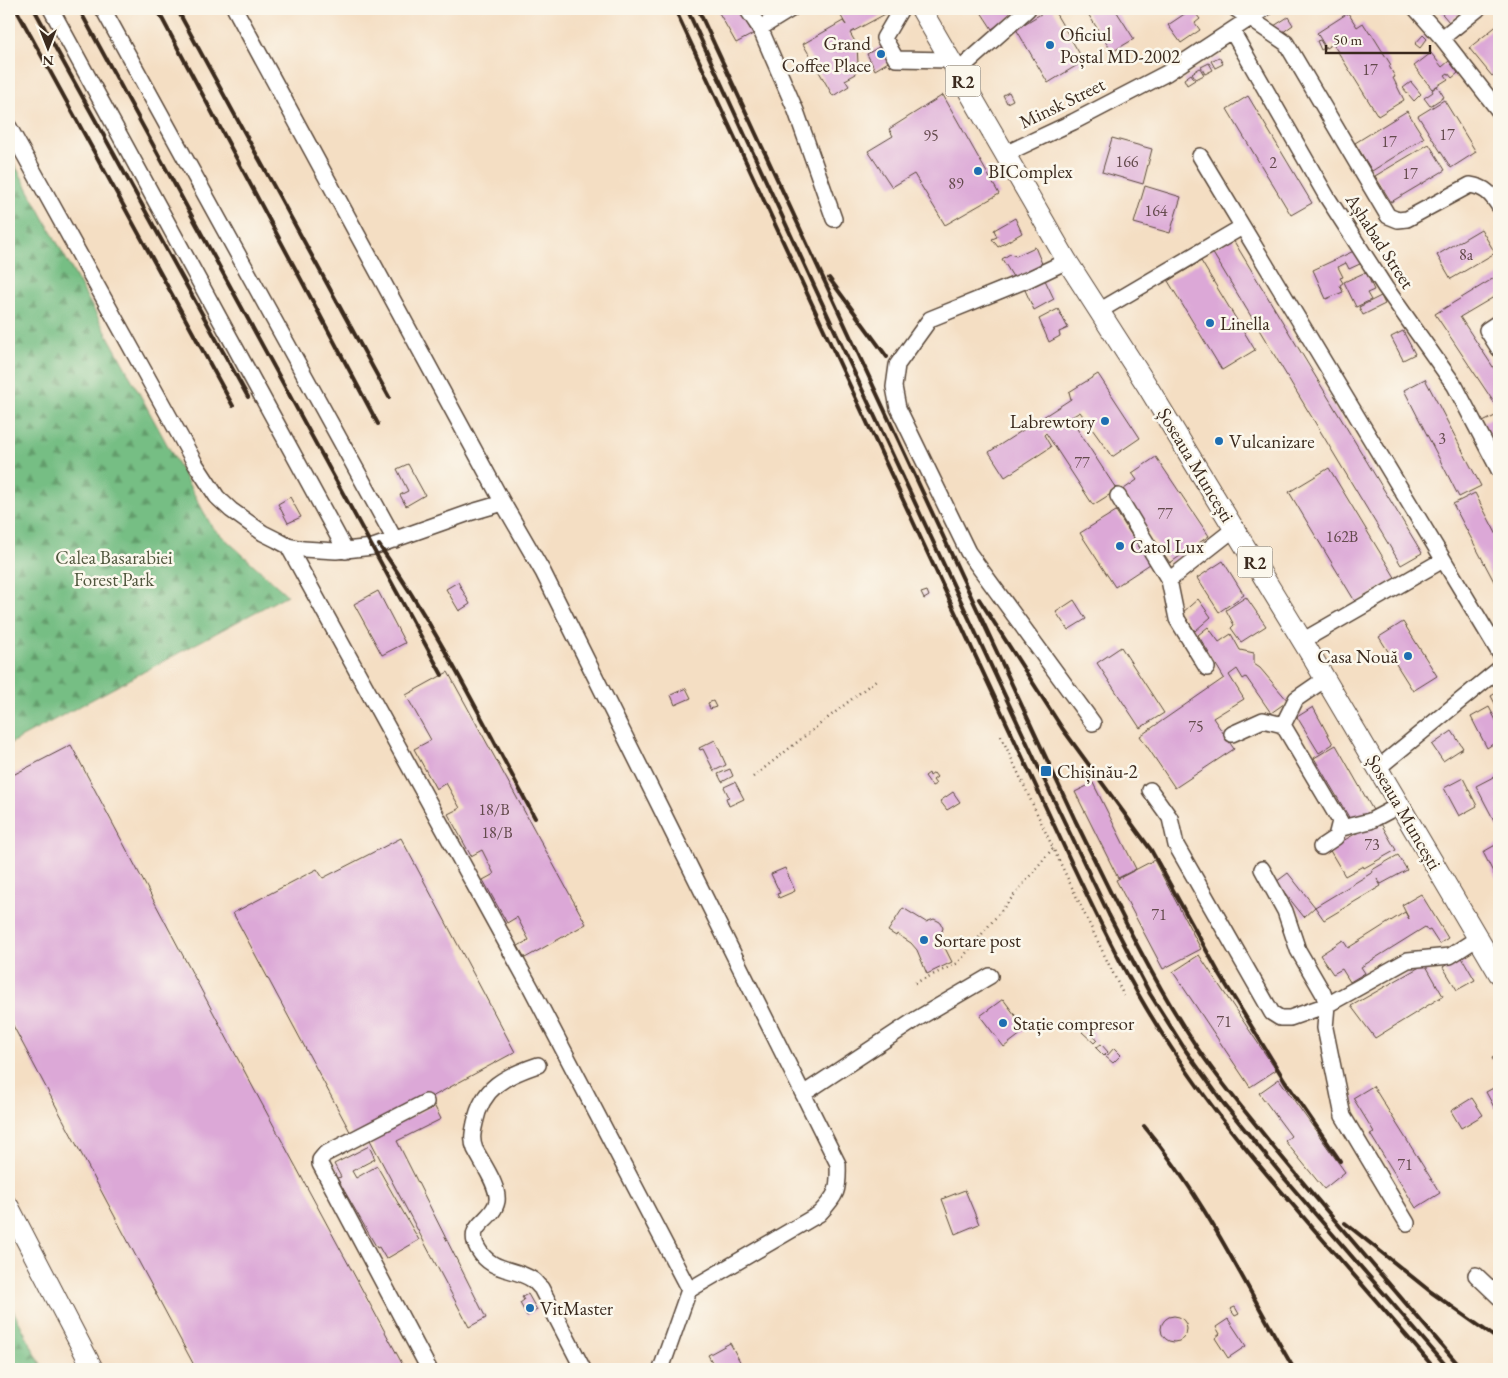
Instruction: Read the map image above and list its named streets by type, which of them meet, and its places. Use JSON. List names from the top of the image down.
{
  "streets": {
    "main road": ["R2", "Șoseaua Muncești"],
    "street": ["Minsk Street", "Așhabad Street"]
  },
  "crossings": [
    ["Minsk Street", "Așhabad Street"],
    ["Minsk Street", "Șoseaua Muncești"]
  ],
  "parks": ["Calea Basarabiei Forest Park"],
  "places": {
    "other": [
      "Oficiul Poștal MD-2002",
      "Grand Coffee Place",
      "BIComplex",
      "Linella",
      "Labrewtory",
      "Vulcanizare",
      "Catol Lux",
      "Casa Nouă",
      "Sortare post",
      "Stație compresor",
      "VitMaster"
    ],
    "transit": ["Chișinău-2"]
  },
  "house_numbers": [
    "17",
    "17",
    "95",
    "17",
    "166",
    "2",
    "17",
    "89",
    "164",
    "8a",
    "3",
    "77",
    "77",
    "162B",
    "75",
    "18/B",
    "18/B",
    "73",
    "71",
    "71",
    "71"
  ],
  "scale_bar": "50 m",
  "north": "bottom"
}
